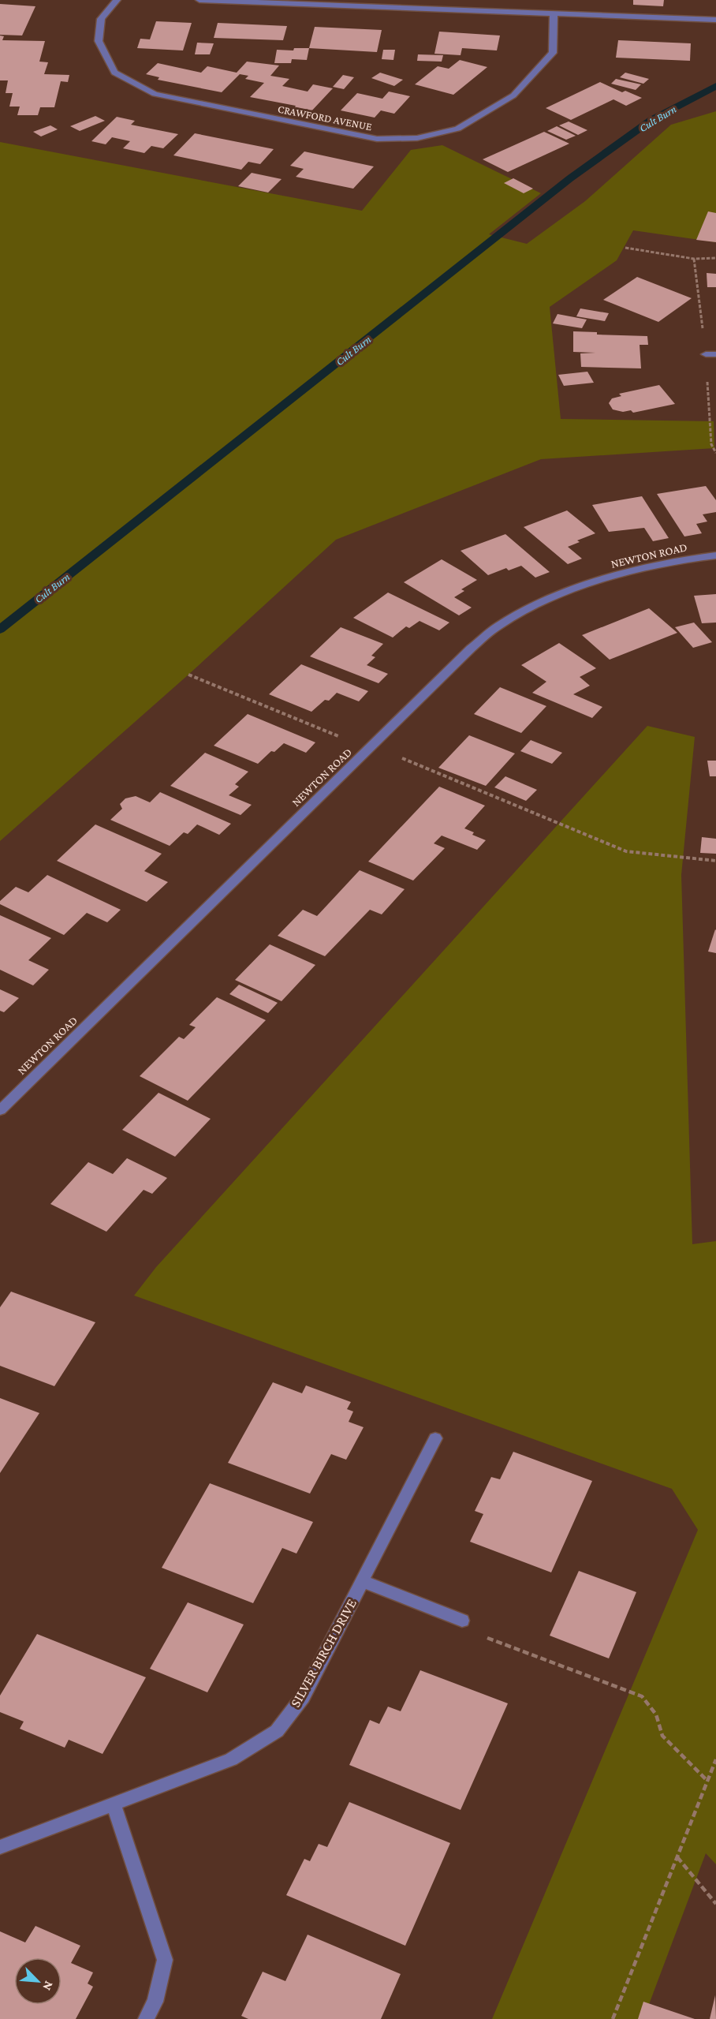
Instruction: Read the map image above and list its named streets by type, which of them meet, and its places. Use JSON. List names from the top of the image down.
{
  "streets": {
    "street": ["CRAWFORD AVENUE", "NEWTON ROAD", "SILVER BIRCH DRIVE"]
  },
  "water": ["Cult Burn"],
  "north": "bottom right"
}
